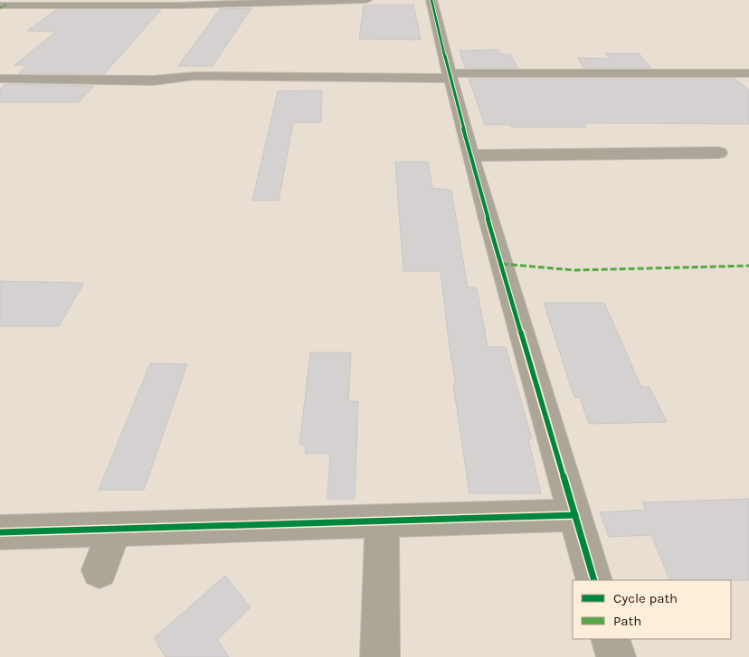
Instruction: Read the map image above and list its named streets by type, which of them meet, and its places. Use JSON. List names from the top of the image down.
{
  "legend": ["Cycle path", "Path"]
}
